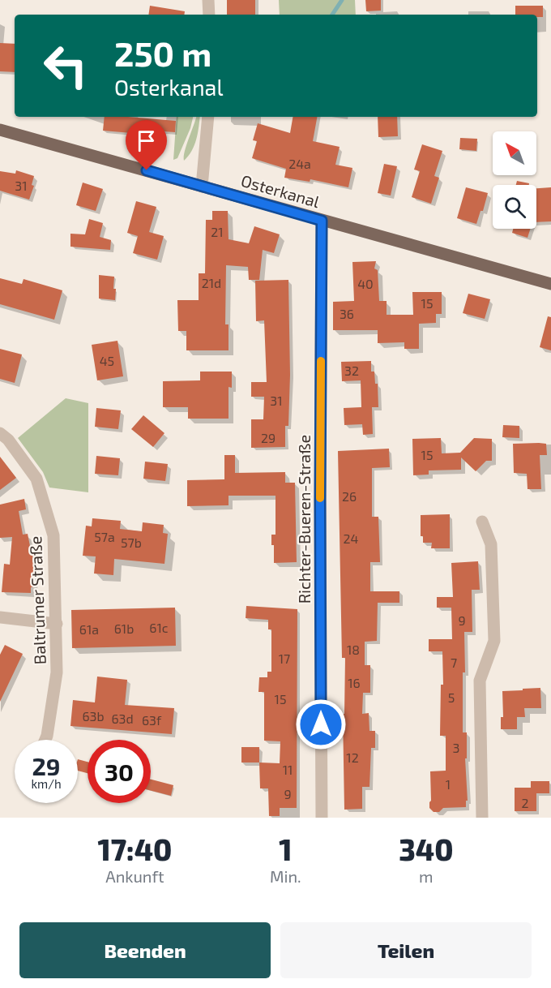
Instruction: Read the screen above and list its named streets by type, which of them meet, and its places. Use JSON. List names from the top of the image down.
{
  "streets": {
    "main road": ["Osterkanal"],
    "street": ["Richter-Bueren-Straße", "Baltrumer Straße"]
  },
  "crossings": [
    ["Osterkanal", "Richter-Bueren-Straße"]
  ],
  "house_numbers": [
    "24a",
    "31",
    "21",
    "21d",
    "40",
    "15",
    "36",
    "45",
    "32",
    "31",
    "29",
    "15",
    "26",
    "57a",
    "24",
    "57b",
    "9",
    "61c",
    "61b",
    "61a",
    "18",
    "17",
    "7",
    "16",
    "5",
    "15",
    "63b",
    "63d",
    "63f",
    "3",
    "12",
    "11",
    "1",
    "9",
    "2"
  ],
  "north": "top left",
  "page": {
    "turn": ["250 m", "Osterkanal"],
    "speed": "29 km/h",
    "limit": "30",
    "eta": [
      "17:40",
      "Ankunft",
      "1",
      "Min.",
      "340",
      "m"
    ],
    "buttons": ["Beenden", "Teilen"]
  }
}
